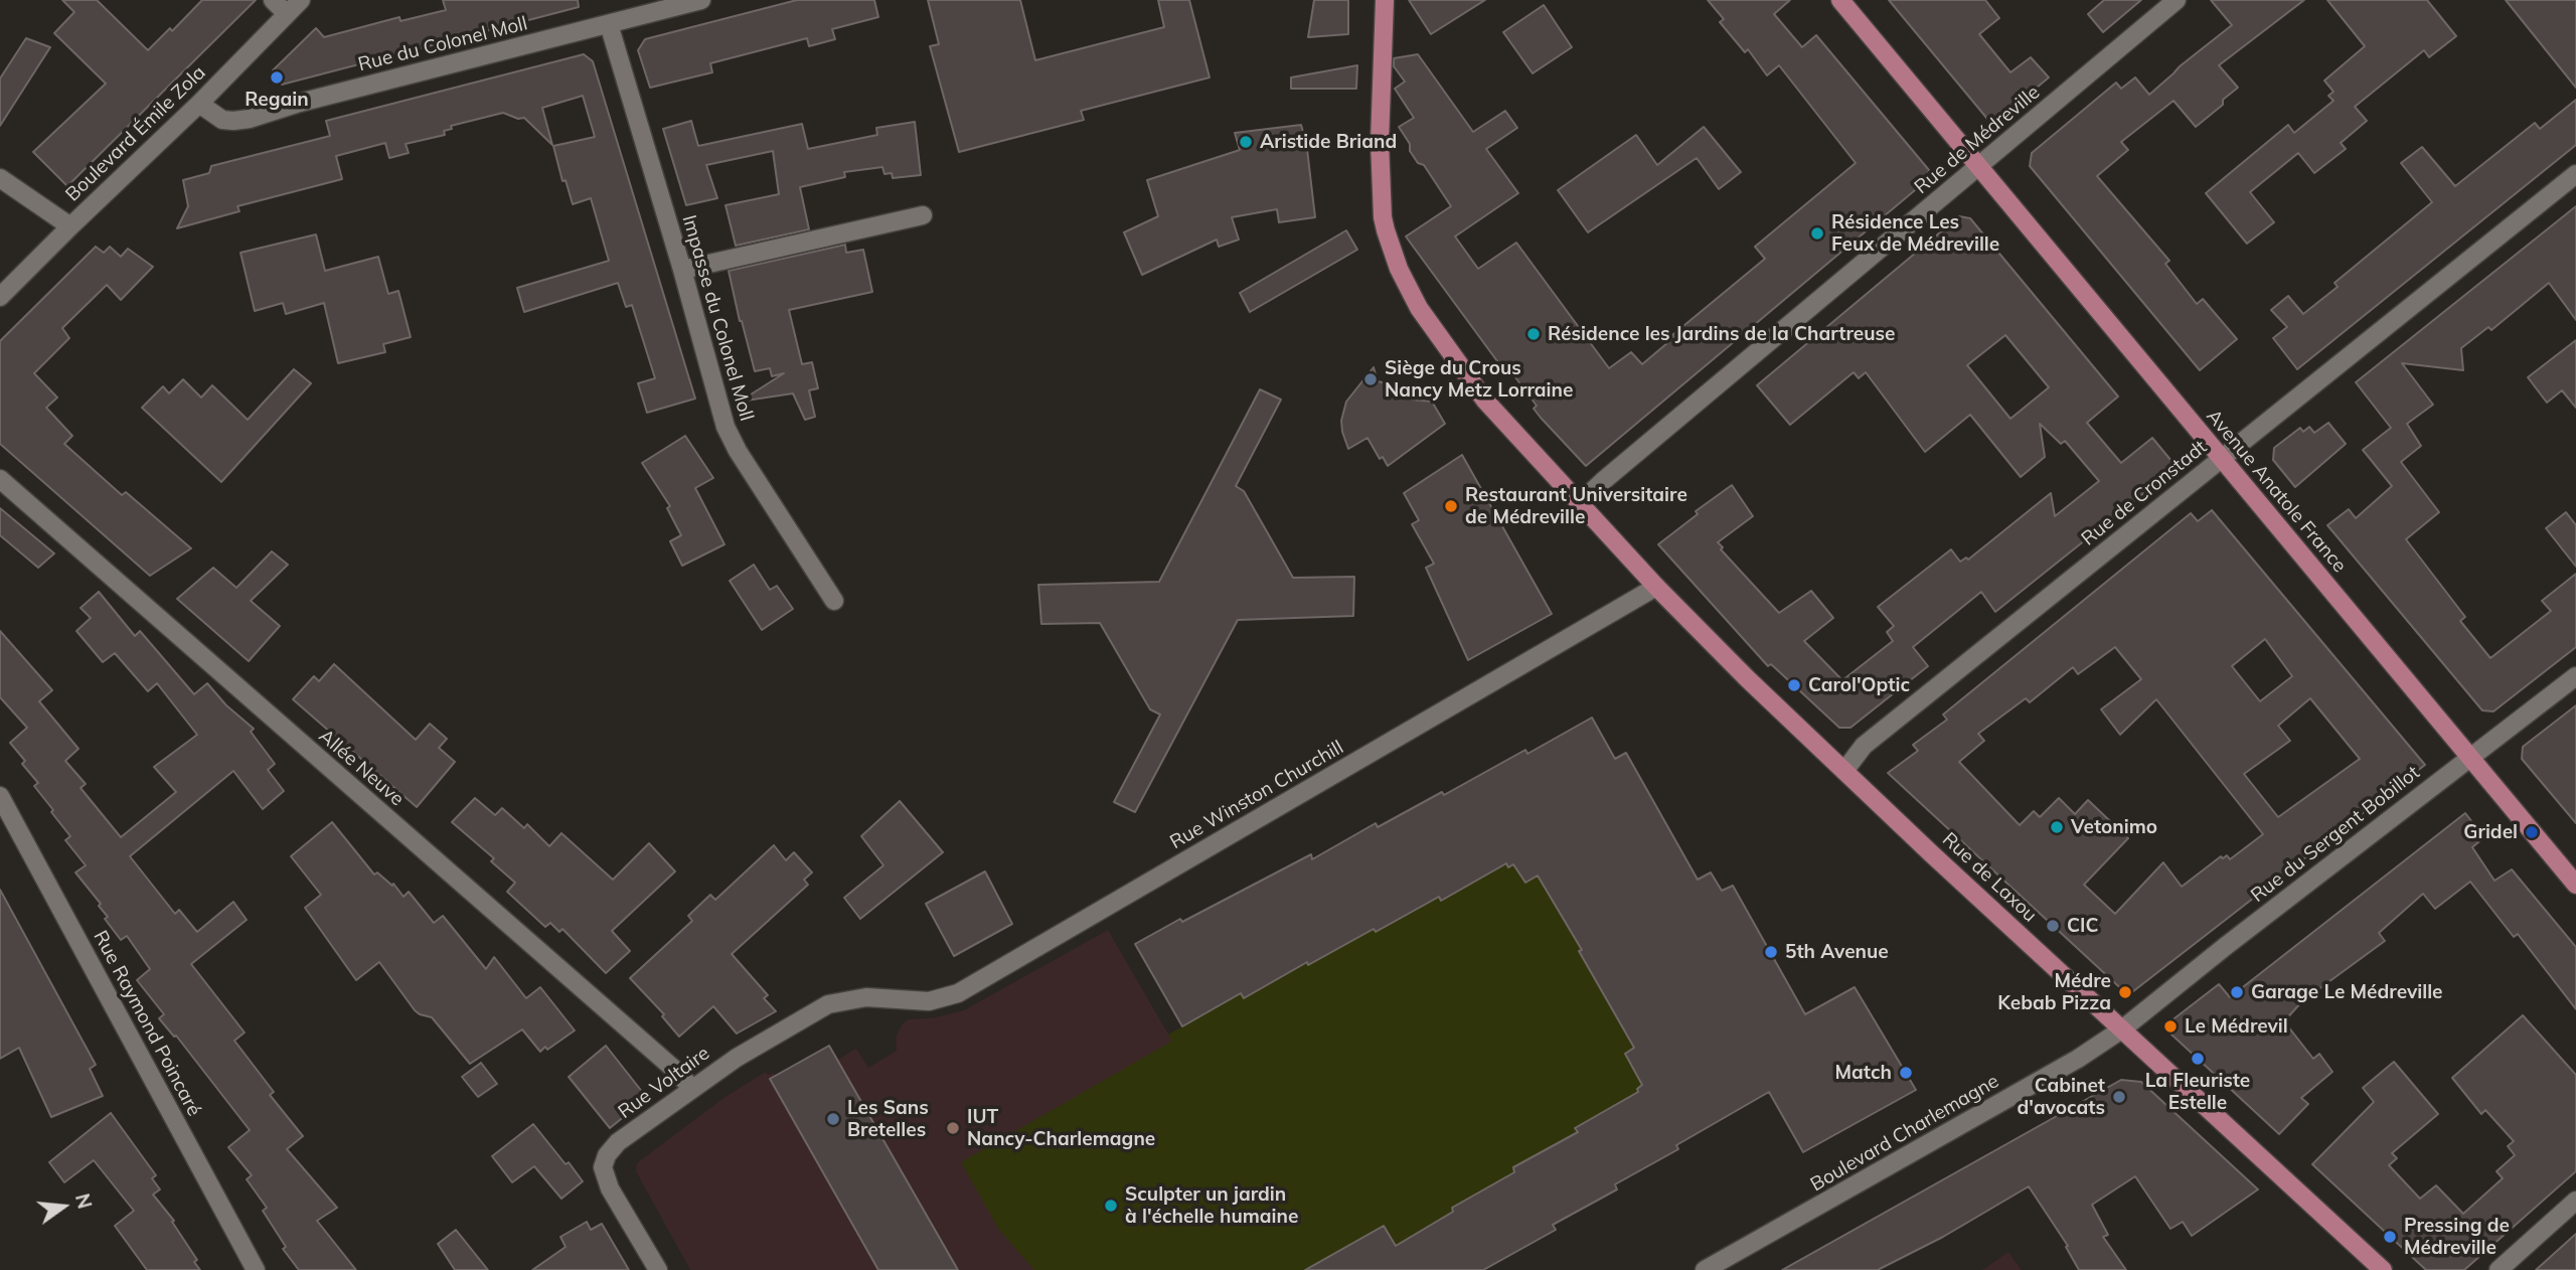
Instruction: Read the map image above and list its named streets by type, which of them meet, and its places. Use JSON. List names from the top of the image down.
{
  "streets": {
    "main road": ["Avenue Anatole France", "Rue de Laxou"],
    "street": [
      "Rue du Colonel Moll",
      "Boulevard Émile Zola",
      "Rue de Médreville",
      "Impasse du Colonel Moll",
      "Rue de Cronstadt",
      "Allée Neuve",
      "Rue Winston Churchill",
      "Rue du Sergent Bobillot",
      "Rue Raymond Poincaré",
      "Rue Voltaire",
      "Boulevard Charlemagne"
    ]
  },
  "crossings": [
    ["Rue du Colonel Moll", "Boulevard Émile Zola"],
    ["Rue du Colonel Moll", "Impasse du Colonel Moll"],
    ["Rue de Médreville", "Avenue Anatole France"],
    ["Rue de Médreville", "Rue de Laxou"],
    ["Avenue Anatole France", "Rue de Cronstadt"],
    ["Avenue Anatole France", "Rue du Sergent Bobillot"],
    ["Rue de Cronstadt", "Rue de Laxou"],
    ["Allée Neuve", "Rue Voltaire"],
    ["Rue Winston Churchill", "Rue de Laxou"],
    ["Rue Winston Churchill", "Rue Voltaire"],
    ["Rue du Sergent Bobillot", "Rue de Laxou"],
    ["Rue du Sergent Bobillot", "Boulevard Charlemagne"],
    ["Rue de Laxou", "Boulevard Charlemagne"]
  ],
  "places": [
    "Regain",
    "Aristide Briand",
    "Résidence Les Feux de Médreville",
    "Résidence les Jardins de la Chartreuse",
    "Siège du Crous Nancy Metz Lorraine",
    "Restaurant Universitaire de Médreville",
    "Carol'Optic",
    "Vetonimo",
    "Gridel",
    "CIC",
    "5th Avenue",
    "Médre Kebab Pizza",
    "Garage Le Médreville",
    "Le Médrevil",
    "La Fleuriste Estelle",
    "Match",
    "Cabinet d'avocats",
    "Les Sans Bretelles",
    "IUT Nancy-Charlemagne",
    "Sculpter un jardin à l'échelle humaine",
    "Pressing de Médreville"
  ],
  "north": "right"
}
